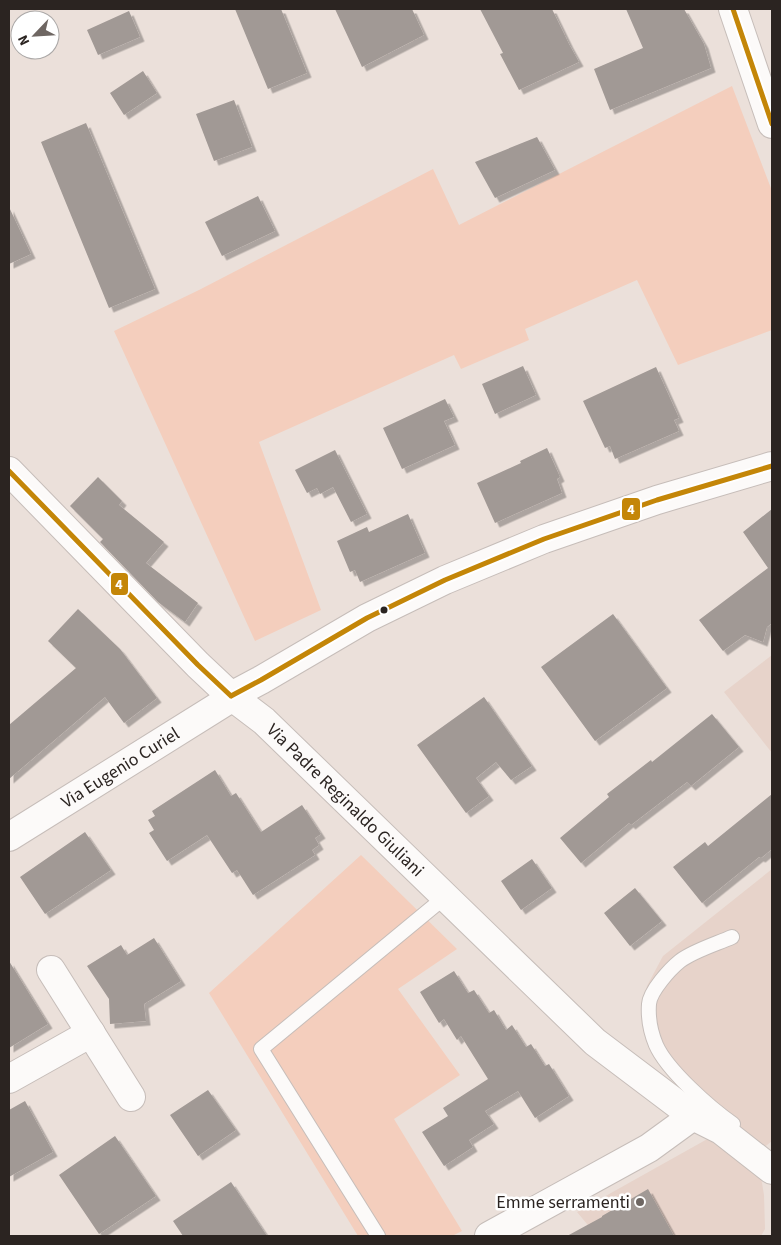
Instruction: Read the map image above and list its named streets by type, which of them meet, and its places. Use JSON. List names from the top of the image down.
{
  "streets": {
    "street": ["Via Eugenio Curiel", "Via Padre Reginaldo Giuliani"]
  },
  "crossings": [
    ["Via Eugenio Curiel", "Via Padre Reginaldo Giuliani"]
  ],
  "places": ["Emme serramenti"],
  "lines": ["transit line 4"],
  "north": "bottom left"
}
